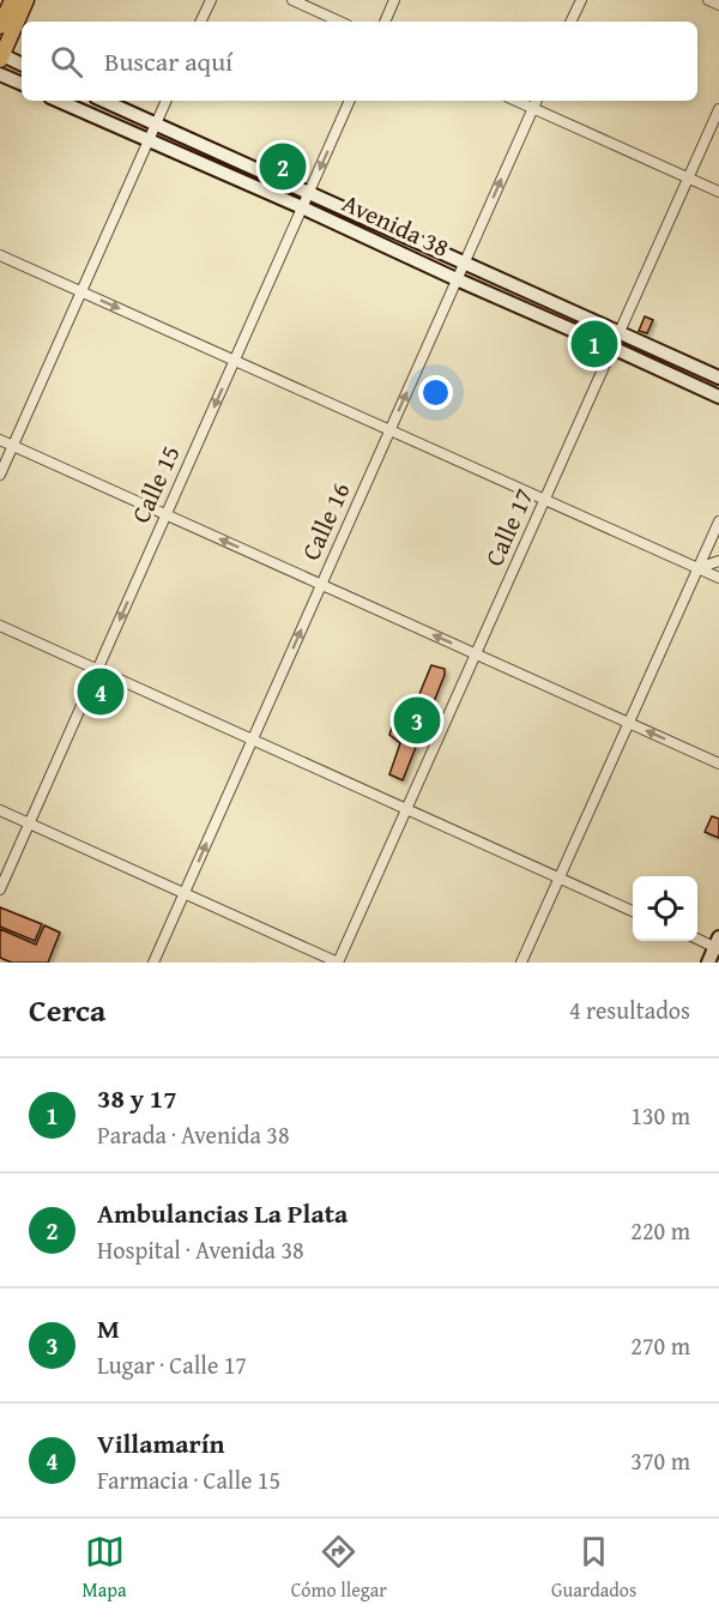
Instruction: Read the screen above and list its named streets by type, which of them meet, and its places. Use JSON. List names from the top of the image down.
{
  "streets": {
    "main road": ["Avenida 38"],
    "street": ["Calle 15", "Calle 16", "Calle 17"]
  },
  "crossings": [
    ["Avenida 38", "Calle 15"],
    ["Avenida 38", "Calle 16"],
    ["Avenida 38", "Calle 17"]
  ],
  "one_way": ["Calle 15", "Calle 16"],
  "page": {
    "search": "Buscar aquí",
    "pins": [
      "2",
      "1",
      "4",
      "3"
    ],
    "heading": ["Cerca", "4 resultados"],
    "list": [
      {
        "mark": "1",
        "name": "38 y 17",
        "note": "Parada · Avenida 38",
        "value": "130 m"
      },
      {
        "mark": "2",
        "name": "Ambulancias La Plata",
        "note": "Hospital · Avenida 38",
        "value": "220 m"
      },
      {
        "mark": "3",
        "name": "M",
        "note": "Lugar · Calle 17",
        "value": "270 m"
      },
      {
        "mark": "4",
        "name": "Villamarín",
        "note": "Farmacia · Calle 15",
        "value": "370 m"
      }
    ],
    "nav": ["Mapa", "Cómo llegar", "Guardados"]
  }
}
